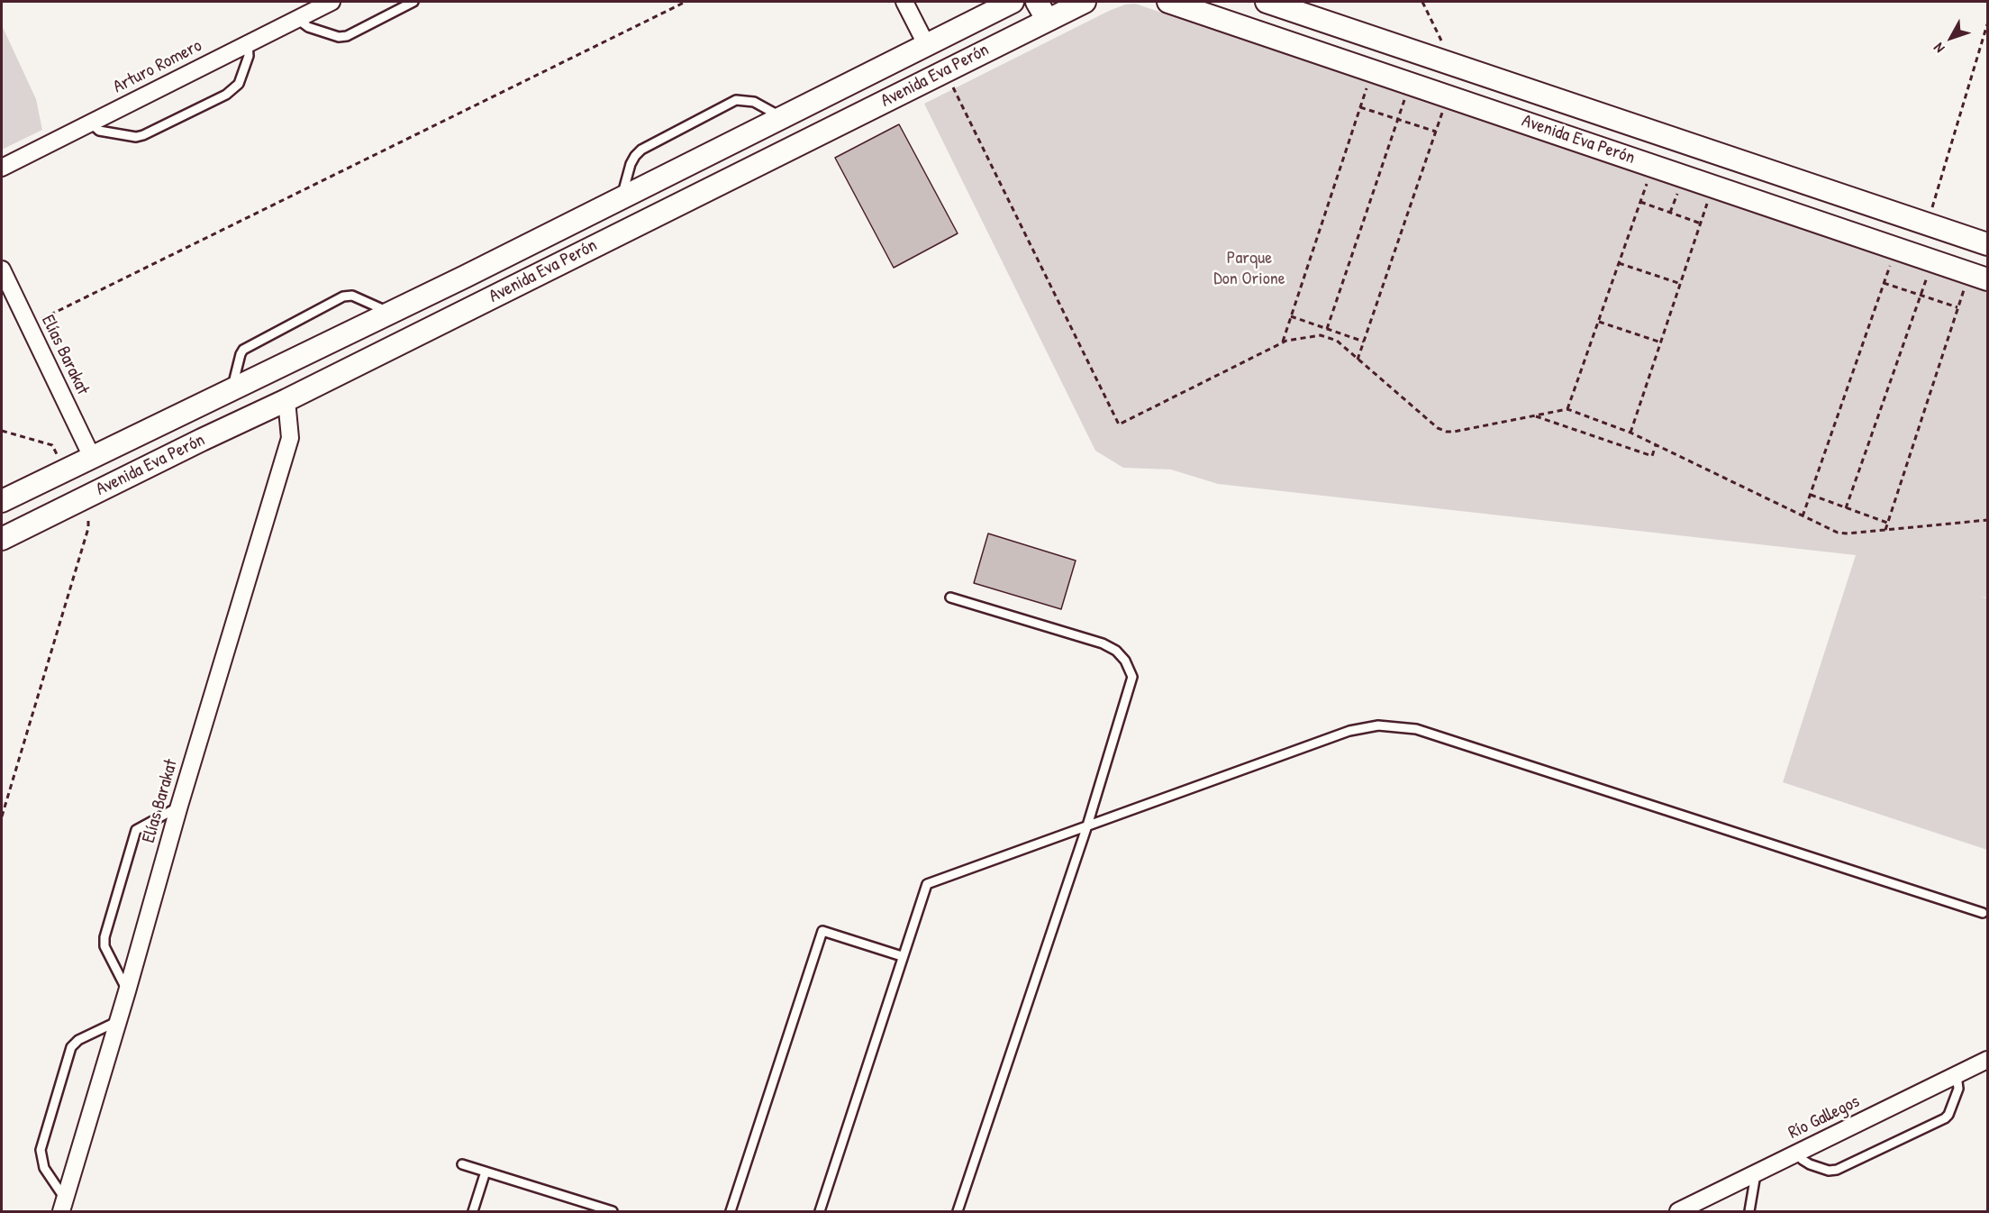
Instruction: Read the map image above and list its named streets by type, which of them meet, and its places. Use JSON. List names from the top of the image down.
{
  "streets": {
    "main road": ["Avenida Eva Perón"],
    "street": ["Arturo Romero", "Elías Barakat", "Río Gallegos"]
  },
  "crossings": [
    ["Avenida Eva Perón", "Elías Barakat"]
  ],
  "parks": ["Parque Don Orione"],
  "north": "bottom left"
}
